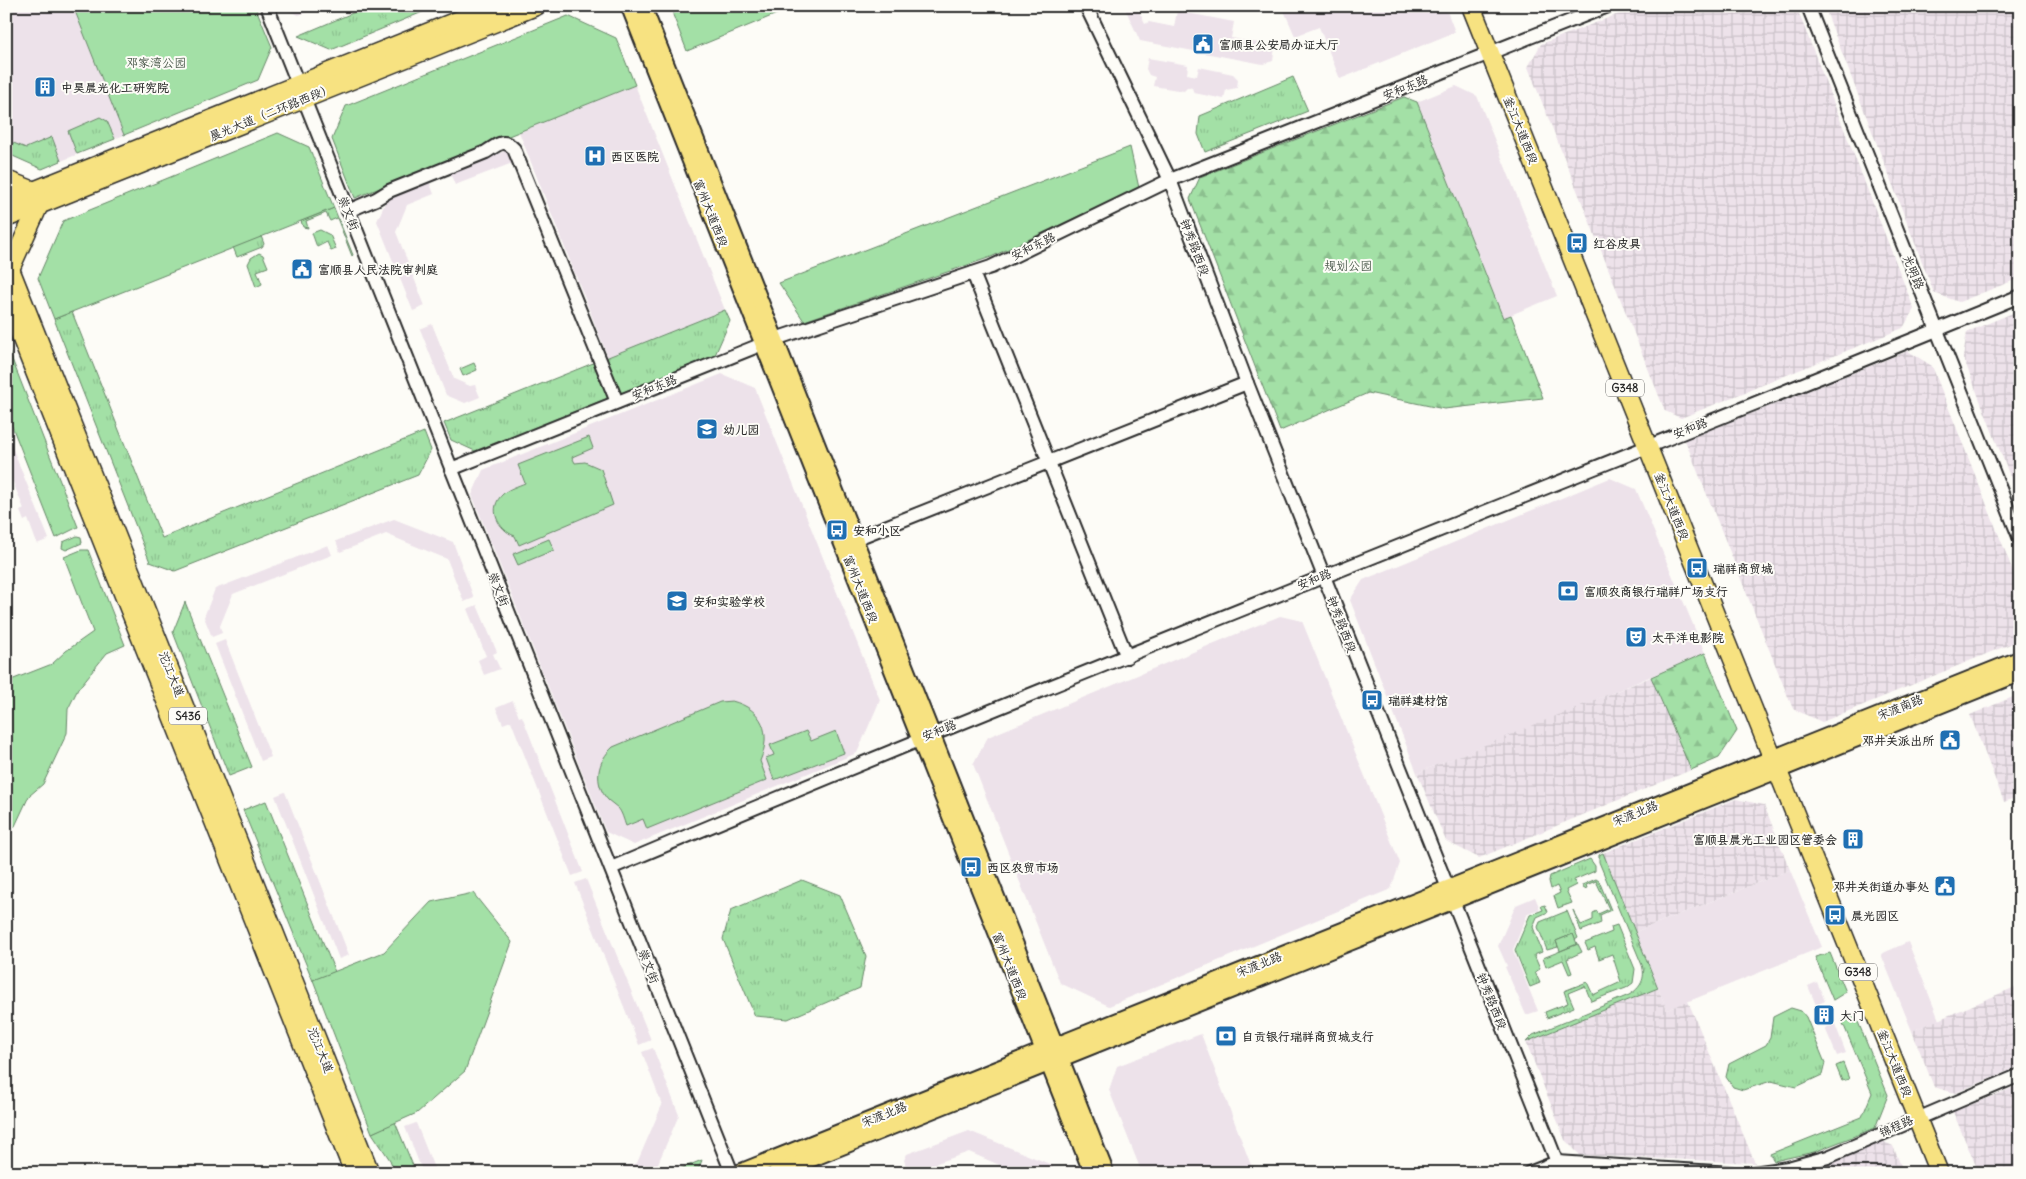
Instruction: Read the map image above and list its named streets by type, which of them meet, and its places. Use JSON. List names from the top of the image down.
{
  "streets": {
    "highway": [
      "晨光大道（二环路西段）",
      "釜江大道西段",
      "G348",
      "沱江大道",
      "S436"
    ],
    "main road": ["富州大道西段", "宋渡南路", "宋渡北路"],
    "street": [
      "安和东路",
      "崇文街",
      "钟秀路西段",
      "光明路",
      "安和路",
      "锦程路"
    ]
  },
  "crossings": [
    ["安和东路", "釜江大道西段"],
    ["安和东路", "崇文街"],
    ["安和东路", "富州大道西段"],
    ["安和东路", "钟秀路西段"],
    ["晨光大道（二环路西段）", "崇文街"],
    ["釜江大道西段", "安和路"],
    ["釜江大道西段", "宋渡南路"],
    ["釜江大道西段", "宋渡北路"],
    ["釜江大道西段", "锦程路"],
    ["崇文街", "安和路"],
    ["富州大道西段", "安和路"],
    ["富州大道西段", "宋渡北路"],
    ["钟秀路西段", "安和路"],
    ["钟秀路西段", "宋渡北路"],
    ["光明路", "安和路"],
    ["宋渡南路", "宋渡北路"]
  ],
  "parks": ["邓家湾公园", "规划公园"],
  "places": {
    "public building": [
      "富顺县公安局办证大厅",
      "富顺县人民法院审判庭",
      "邓井关派出所",
      "邓井关街道办事处"
    ],
    "building": ["中昊晨光化工研究院", "富顺县晨光工业园区管委会", "大门"],
    "hospital": ["西区医院"],
    "bus stop": [
      "红谷皮具",
      "安和小区",
      "瑞祥商贸城",
      "瑞祥建材馆",
      "西区农贸市场",
      "晨光园区"
    ],
    "school or university": ["幼儿园", "安和实验学校"],
    "bank": ["富顺农商银行瑞祥广场支行", "自贡银行瑞祥商贸城支行"],
    "theatre": ["太平洋电影院"]
  }
}
